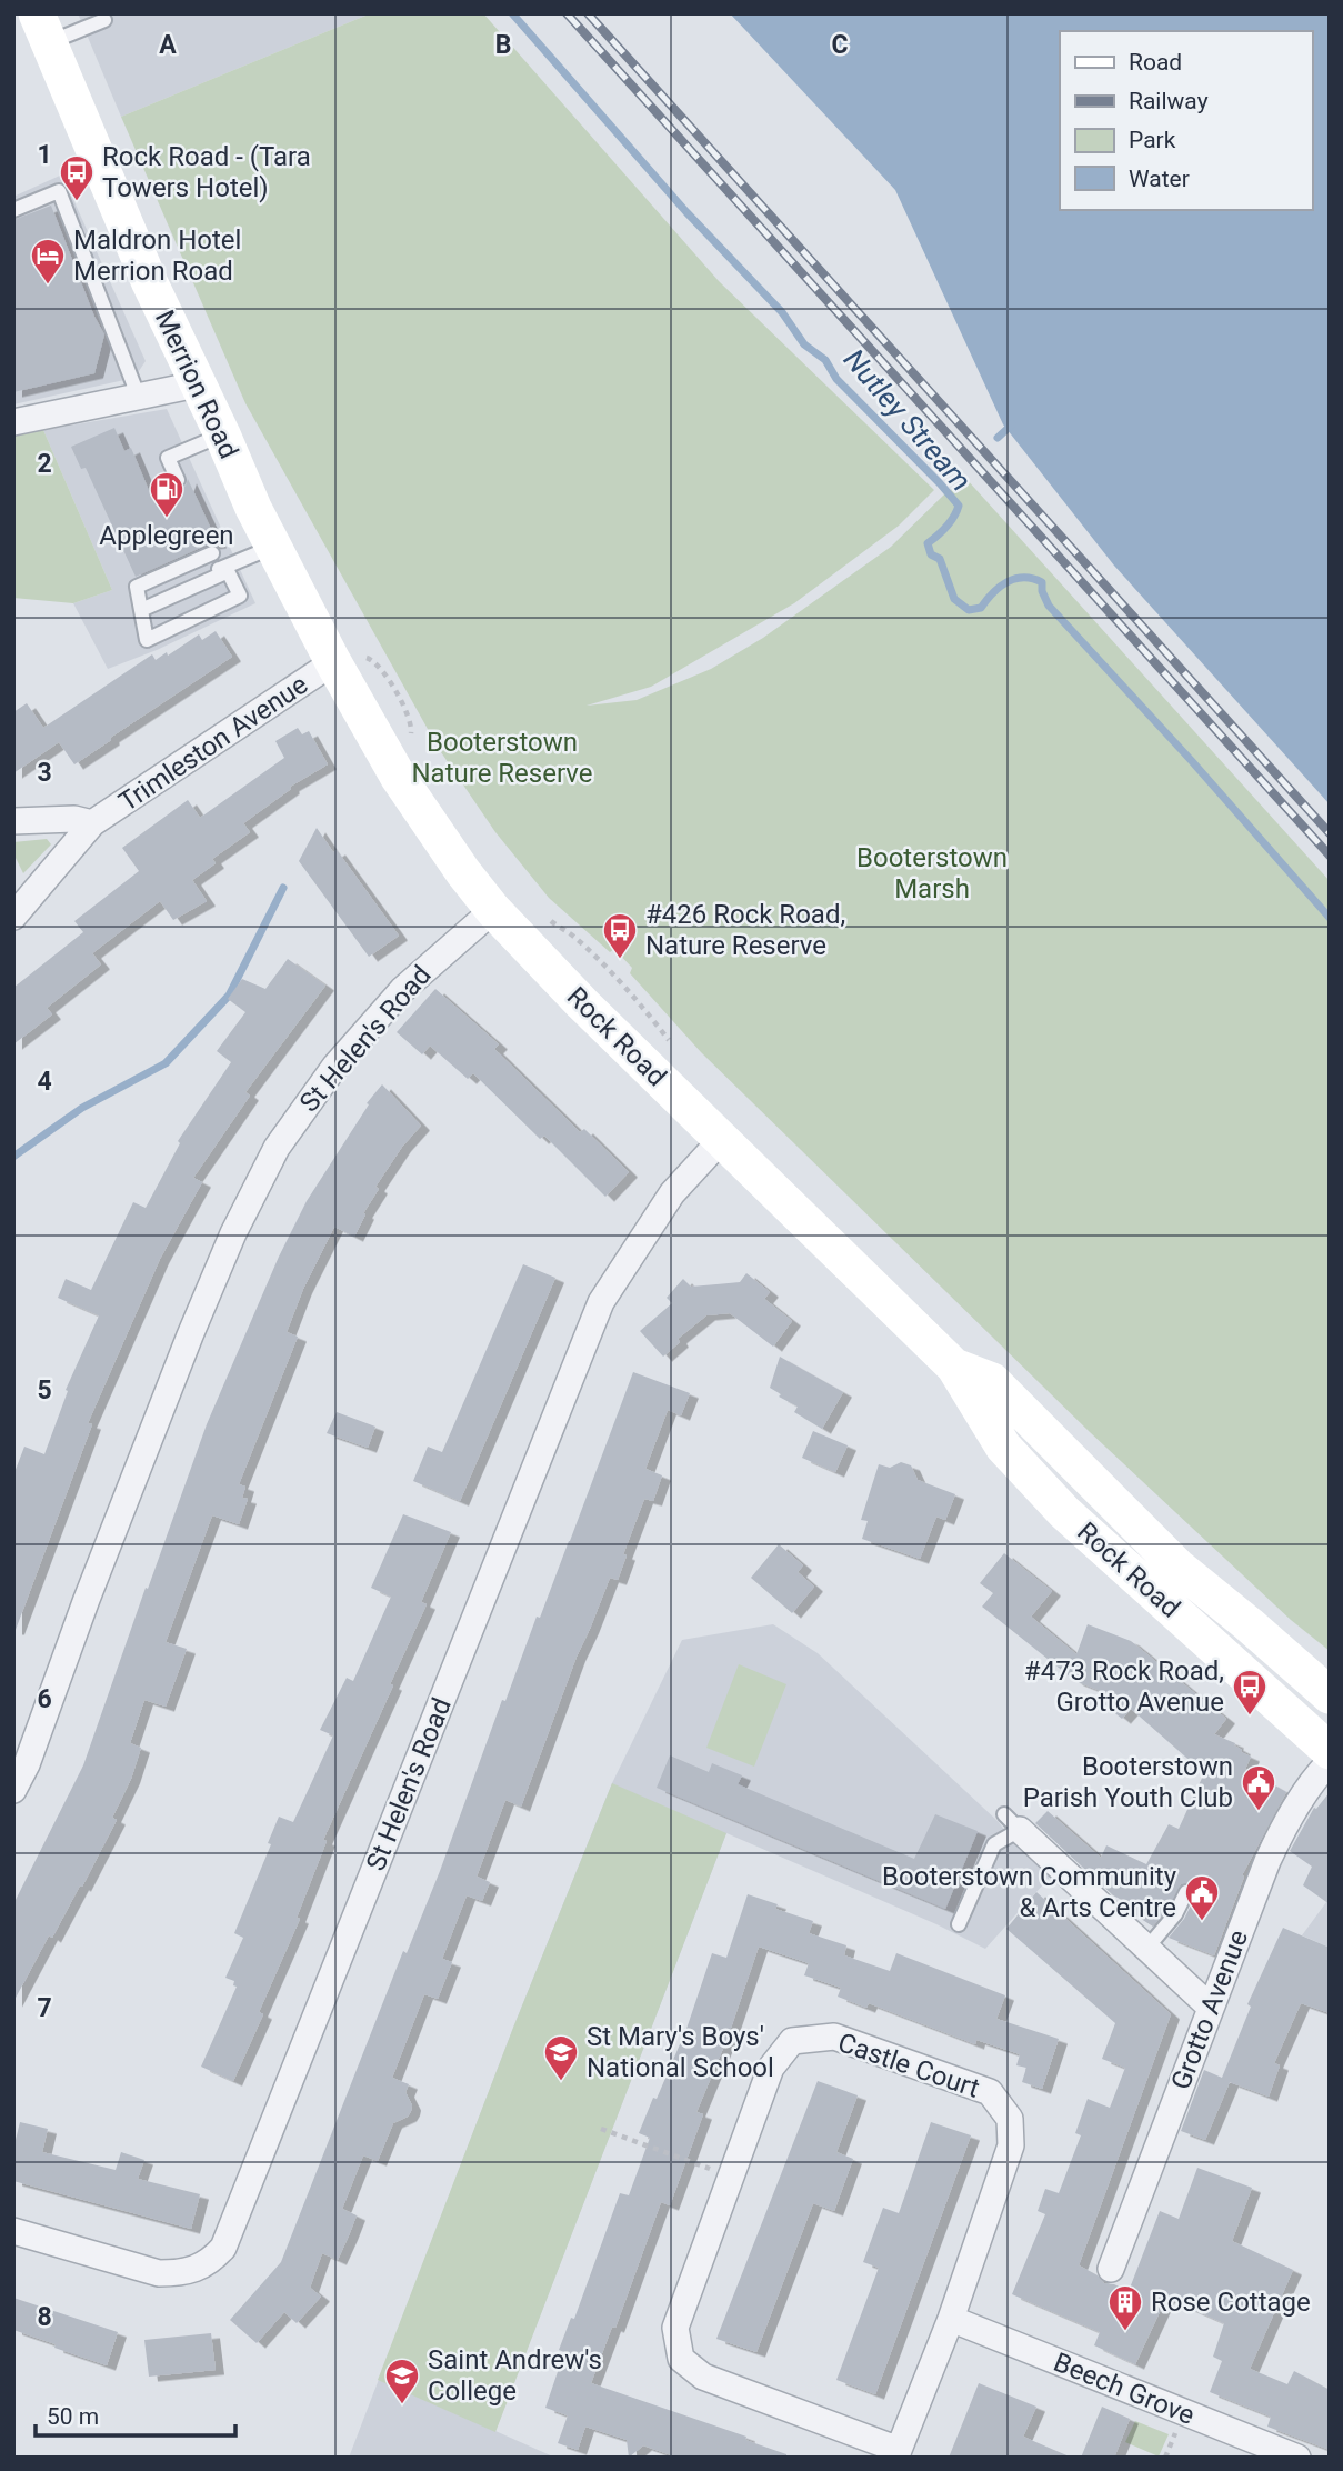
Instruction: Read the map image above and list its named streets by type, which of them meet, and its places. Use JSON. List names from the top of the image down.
{
  "streets": {
    "main road": ["Merrion Road", "Rock Road"],
    "street": [
      "Trimleston Avenue",
      "St Helen's Road",
      "Grotto Avenue",
      "Castle Court",
      "Beech Grove"
    ]
  },
  "crossings": [
    ["Merrion Road", "Trimleston Avenue"],
    ["Merrion Road", "Rock Road"],
    ["Trimleston Avenue", "Rock Road"],
    ["Rock Road", "St Helen's Road"],
    ["Castle Court", "Beech Grove"]
  ],
  "water": ["Nutley Stream"],
  "parks": ["Booterstown Nature Reserve", "Booterstown Marsh"],
  "places": {
    "bus stop": ["Rock Road - (Tara Towers Hotel)", "#426 Rock Road, Nature Reserve", "#473 Rock Road, Grotto Avenue"],
    "hotel": ["Maldron Hotel Merrion Road"],
    "fuel station": ["Applegreen"],
    "public building": ["Booterstown Parish Youth Club", "Booterstown Community & Arts Centre"],
    "school or university": ["St Mary's Boys' National School", "Saint Andrew's College"],
    "building": ["Rose Cottage"]
  },
  "legend": [
    "Road",
    "Railway",
    "Park",
    "Water"
  ],
  "scale_bar": "50 m",
  "grid": {
    "columns": ["A", "B", "C"],
    "rows": [
      "1",
      "2",
      "3",
      "4",
      "5",
      "6",
      "7",
      "8"
    ]
  }
}
